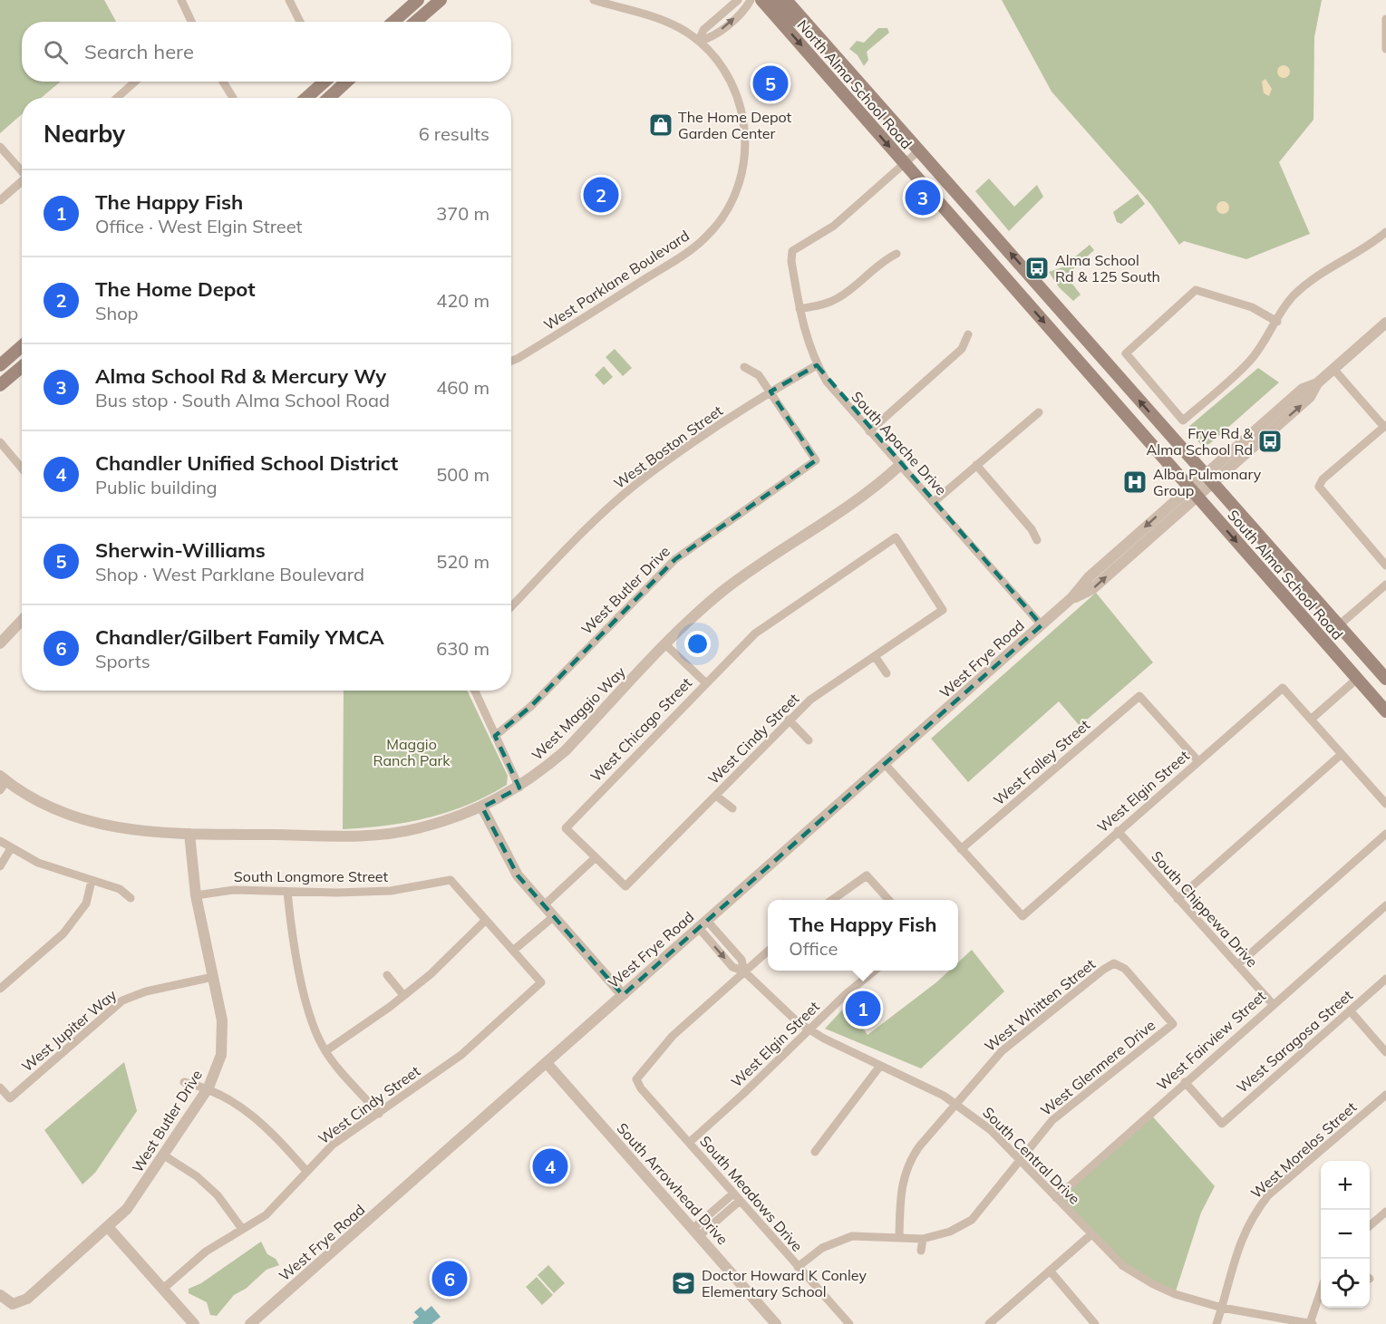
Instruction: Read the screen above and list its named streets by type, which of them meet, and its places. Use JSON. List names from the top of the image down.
{
  "streets": {
    "main road": ["North Alma School Road", "South Alma School Road"],
    "street": [
      "West Parklane Boulevard",
      "South Apache Drive",
      "West Boston Street",
      "West Butler Drive",
      "West Frye Road",
      "West Maggio Way",
      "West Chicago Street",
      "West Cindy Street",
      "West Folley Street",
      "West Elgin Street",
      "South Longmore Street",
      "South Chippewa Drive",
      "West Whitten Street",
      "West Jupiter Way",
      "West Fairview Street",
      "West Saragosa Street",
      "West Glenmere Drive",
      "West Morelos Street",
      "South Central Drive",
      "South Arrowhead Drive",
      "South Meadows Drive"
    ]
  },
  "crossings": [
    ["North Alma School Road", "South Apache Drive"],
    ["North Alma School Road", "South Alma School Road"],
    ["South Apache Drive", "West Boston Street"],
    ["South Apache Drive", "South Alma School Road"],
    ["South Apache Drive", "West Frye Road"],
    ["South Apache Drive", "West Maggio Way"],
    ["West Boston Street", "West Butler Drive"],
    ["South Alma School Road", "West Frye Road"],
    ["West Butler Drive", "West Maggio Way"],
    ["West Butler Drive", "South Longmore Street"],
    ["West Butler Drive", "West Jupiter Way"],
    ["West Frye Road", "South Central Drive"],
    ["West Frye Road", "South Arrowhead Drive"],
    ["West Chicago Street", "West Cindy Street"],
    ["West Cindy Street", "South Longmore Street"],
    ["West Folley Street", "West Elgin Street"],
    ["West Elgin Street", "South Chippewa Drive"],
    ["West Elgin Street", "South Central Drive"],
    ["West Elgin Street", "South Meadows Drive"],
    ["South Chippewa Drive", "West Fairview Street"],
    ["West Whitten Street", "West Glenmere Drive"],
    ["West Whitten Street", "South Central Drive"],
    ["West Fairview Street", "West Saragosa Street"],
    ["West Fairview Street", "South Central Drive"],
    ["West Glenmere Drive", "South Central Drive"],
    ["West Glenmere Drive", "South Meadows Drive"],
    ["West Morelos Street", "South Central Drive"],
    ["South Central Drive", "South Meadows Drive"]
  ],
  "parks": ["Maggio Ranch Park"],
  "places": {
    "shop": ["The Home Depot Garden Center"],
    "bus stop": ["Alma School Rd & 125 South", "Frye Rd & Alma School Rd"],
    "hospital": ["Alba Pulmonary Group"],
    "school or university": ["Doctor Howard K Conley Elementary School"]
  },
  "page": {
    "search": "Search here",
    "pins": [
      "5",
      "2",
      "3",
      "1",
      "4",
      "6"
    ],
    "heading": ["Nearby", "6 results"],
    "list": [
      {
        "mark": "1",
        "name": "The Happy Fish",
        "note": "Office · West Elgin Street",
        "value": "370 m"
      },
      {
        "mark": "2",
        "name": "The Home Depot",
        "note": "Shop",
        "value": "420 m"
      },
      {
        "mark": "3",
        "name": "Alma School Rd & Mercury Wy",
        "note": "Bus stop · South Alma School Road",
        "value": "460 m"
      },
      {
        "mark": "4",
        "name": "Chandler Unified School District",
        "note": "Public building",
        "value": "500 m"
      },
      {
        "mark": "5",
        "name": "Sherwin-Williams",
        "note": "Shop · West Parklane Boulevard",
        "value": "520 m"
      },
      {
        "mark": "6",
        "name": "Chandler/Gilbert Family YMCA",
        "note": "Sports",
        "value": "630 m"
      }
    ],
    "popup": ["The Happy Fish", "Office"],
    "map_buttons": ["+", "−"]
  }
}
